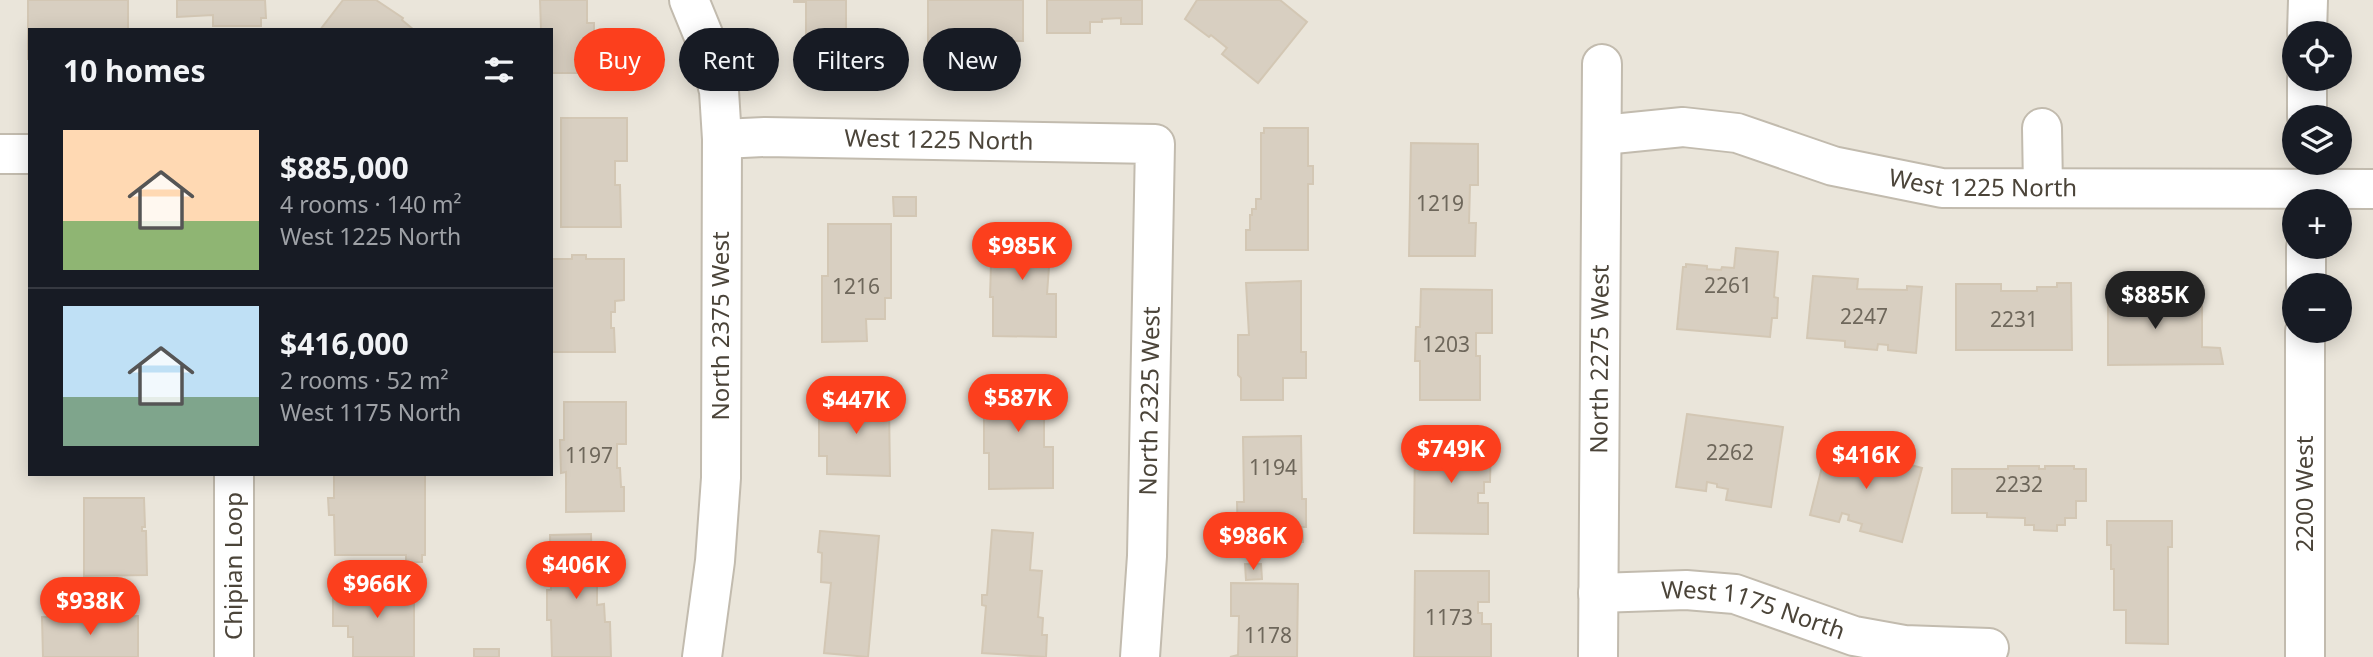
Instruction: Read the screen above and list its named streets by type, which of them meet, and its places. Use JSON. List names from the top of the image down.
{
  "streets": {
    "street": [
      "West 1225 North",
      "North 2375 West",
      "North 2275 West",
      "North 2325 West",
      "2200 West",
      "Chipian Loop",
      "West 1175 North"
    ]
  },
  "crossings": [
    ["West 1225 North", "North 2375 West"],
    ["West 1225 North", "North 2275 West"],
    ["West 1225 North", "North 2325 West"],
    ["North 2275 West", "West 1175 North"]
  ],
  "house_numbers": [
    "1219",
    "2261",
    "1216",
    "2247",
    "2231",
    "1203",
    "2262",
    "1197",
    "1194",
    "2232",
    "1173",
    "1178"
  ],
  "page": {
    "map_buttons": ["+", "−"],
    "chip": [
      "Buy",
      "Rent",
      "Filters",
      "New"
    ],
    "heading": "10 homes",
    "list": [
      {
        "name": "$885,000",
        "note": "4 rooms · 140 m² · West 1225 North"
      },
      {
        "name": "$416,000",
        "note": "2 rooms · 52 m² · West 1175 North"
      }
    ],
    "price": [
      "$985K",
      "$885K",
      "$587K",
      "$447K",
      "$749K",
      "$416K",
      "$986K",
      "$406K",
      "$966K",
      "$938K"
    ]
  }
}
